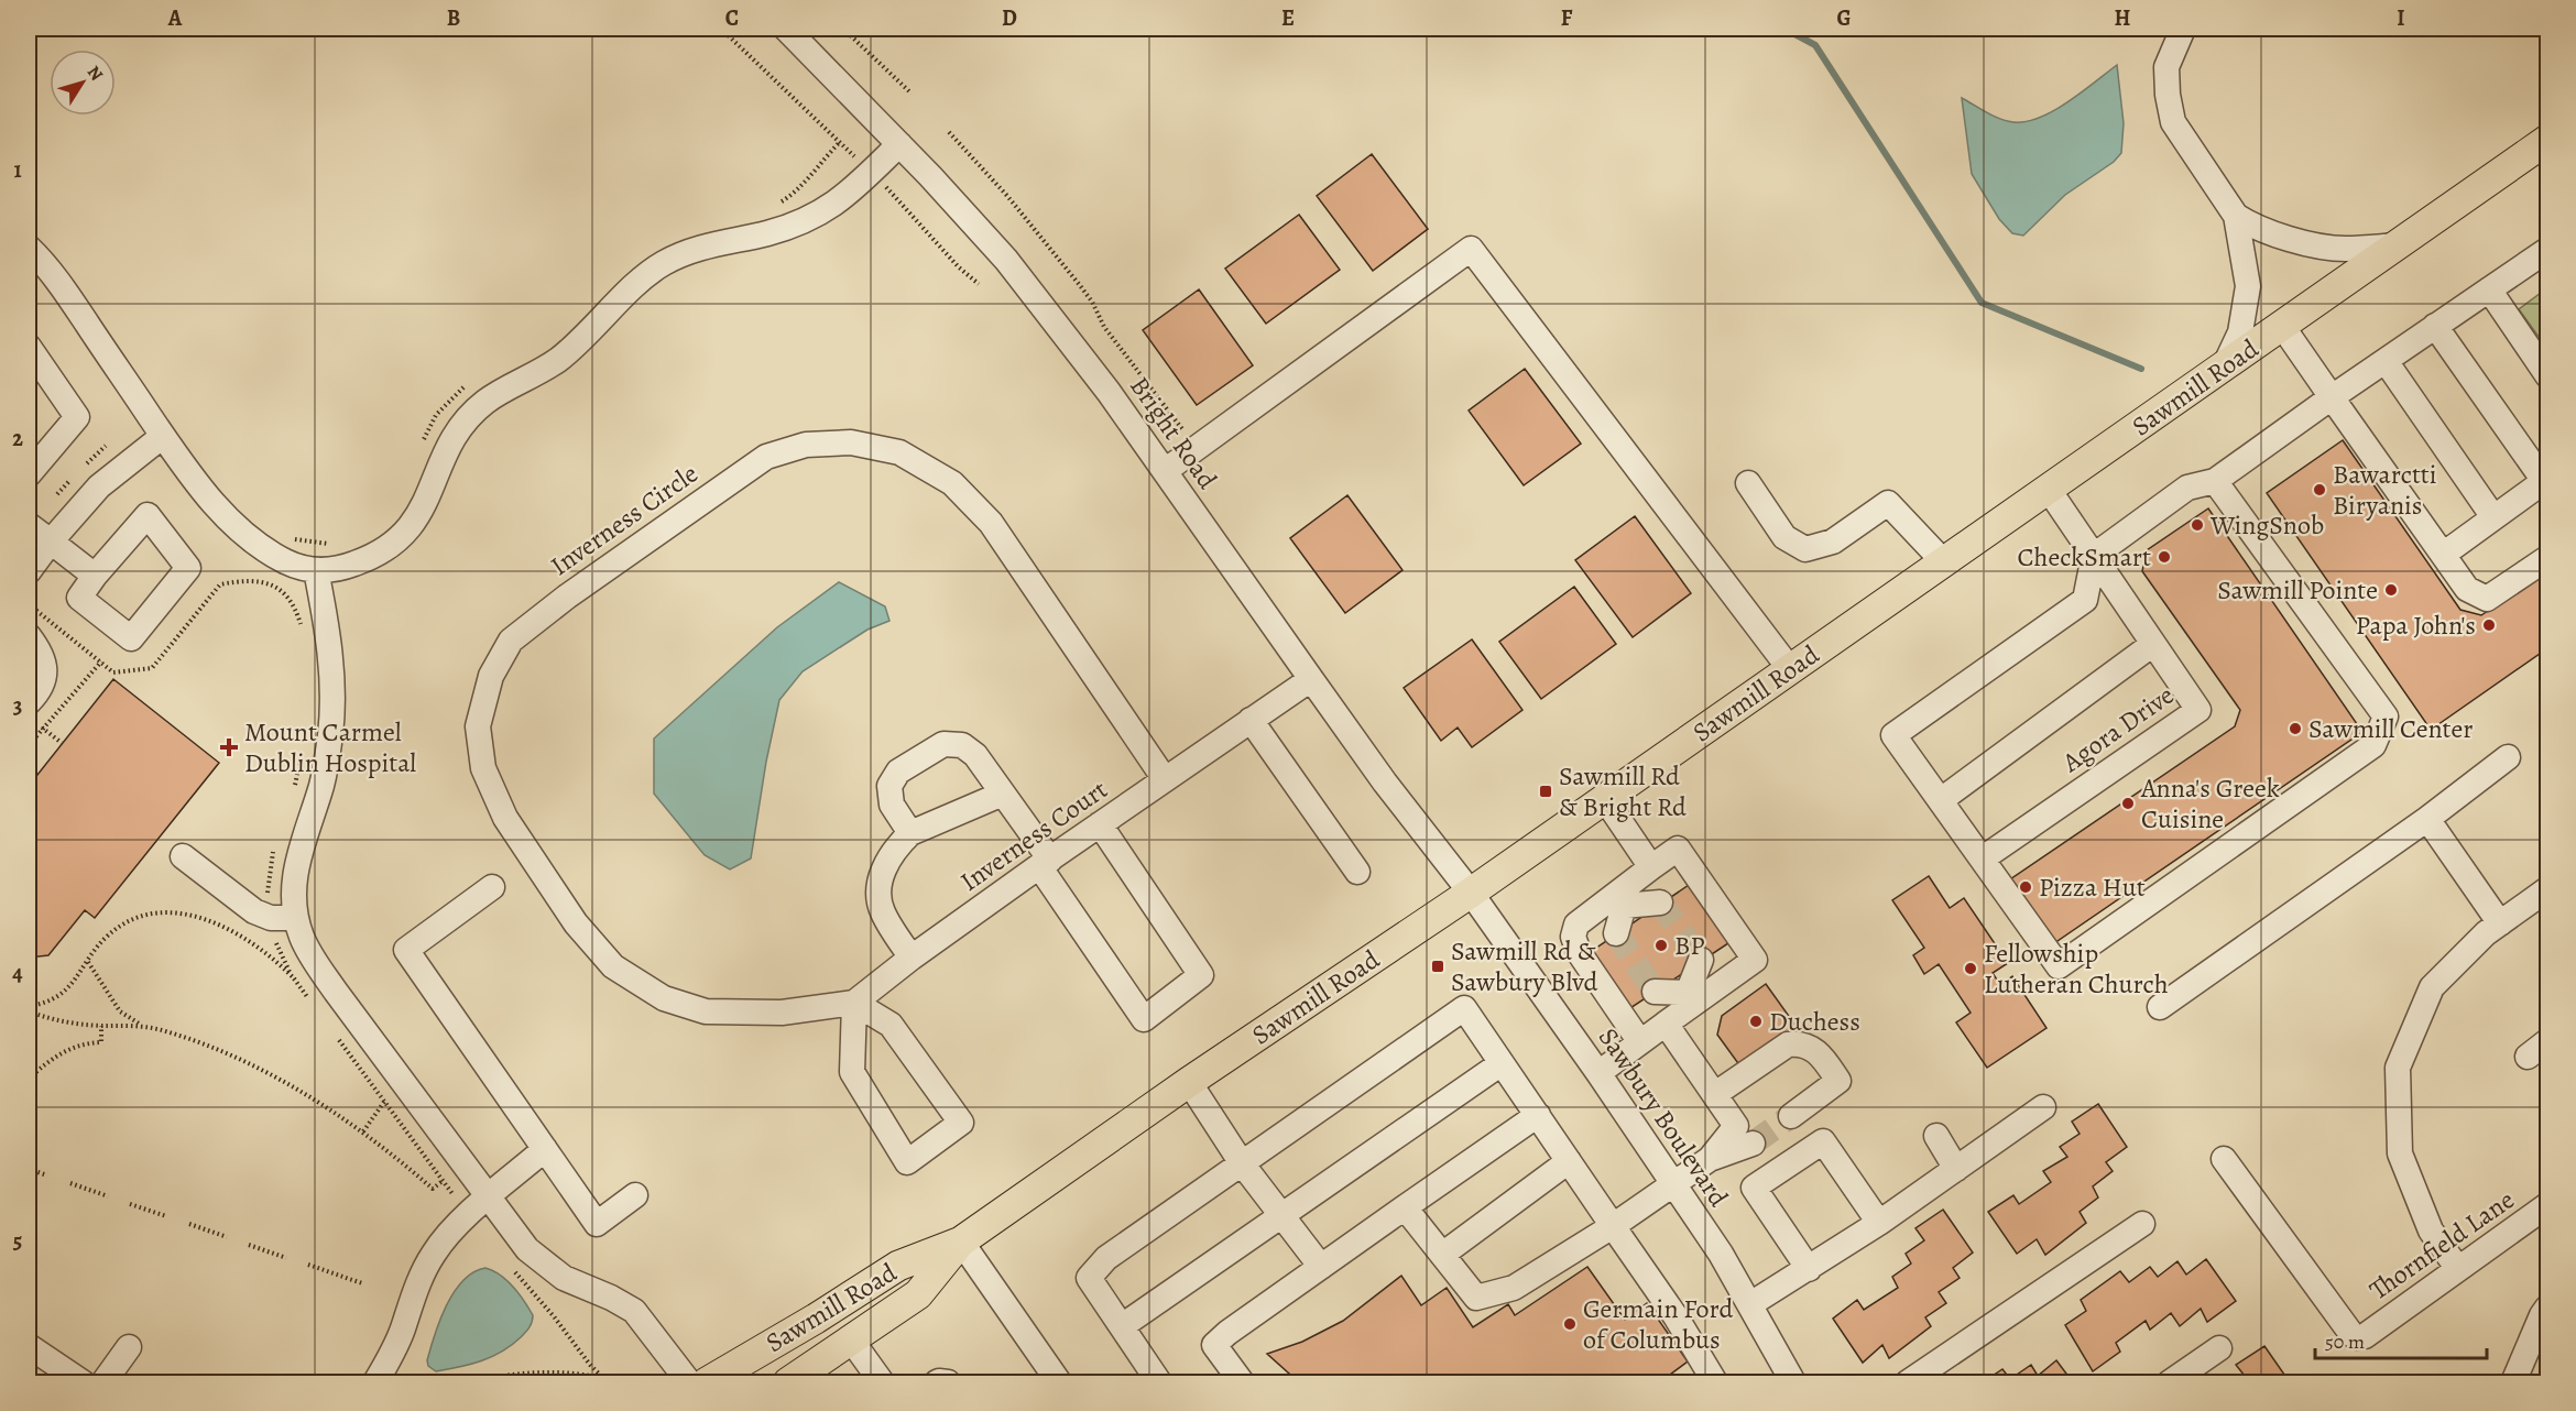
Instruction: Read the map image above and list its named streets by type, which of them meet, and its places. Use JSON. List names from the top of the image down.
{
  "streets": {
    "main road": ["Sawmill Road"],
    "street": [
      "Bright Road",
      "Inverness Circle",
      "Agora Drive",
      "Inverness Court",
      "Sawbury Boulevard",
      "Thornfield Lane"
    ]
  },
  "crossings": [
    ["Sawmill Road", "Bright Road"],
    ["Sawmill Road", "Agora Drive"],
    ["Sawmill Road", "Sawbury Boulevard"],
    ["Bright Road", "Inverness Court"],
    ["Bright Road", "Sawbury Boulevard"],
    ["Inverness Circle", "Inverness Court"]
  ],
  "places": {
    "other": [
      "Bawarctti Biryanis",
      "WingSnob",
      "CheckSmart",
      "Sawmill Pointe",
      "Papa John's",
      "Sawmill Center",
      "Anna's Greek Cuisine",
      "Pizza Hut",
      "BP",
      "Fellowship Lutheran Church",
      "Duchess",
      "Germain Ford of Columbus"
    ],
    "health": ["Mount Carmel Dublin Hospital"],
    "transit": ["Sawmill Rd & Bright Rd", "Sawmill Rd & Sawbury Blvd"]
  },
  "scale_bar": "50 m",
  "north": "top right",
  "grid": {
    "columns": [
      "A",
      "B",
      "C",
      "D",
      "E",
      "F",
      "G",
      "H",
      "I"
    ],
    "rows": [
      "1",
      "2",
      "3",
      "4",
      "5"
    ]
  }
}
